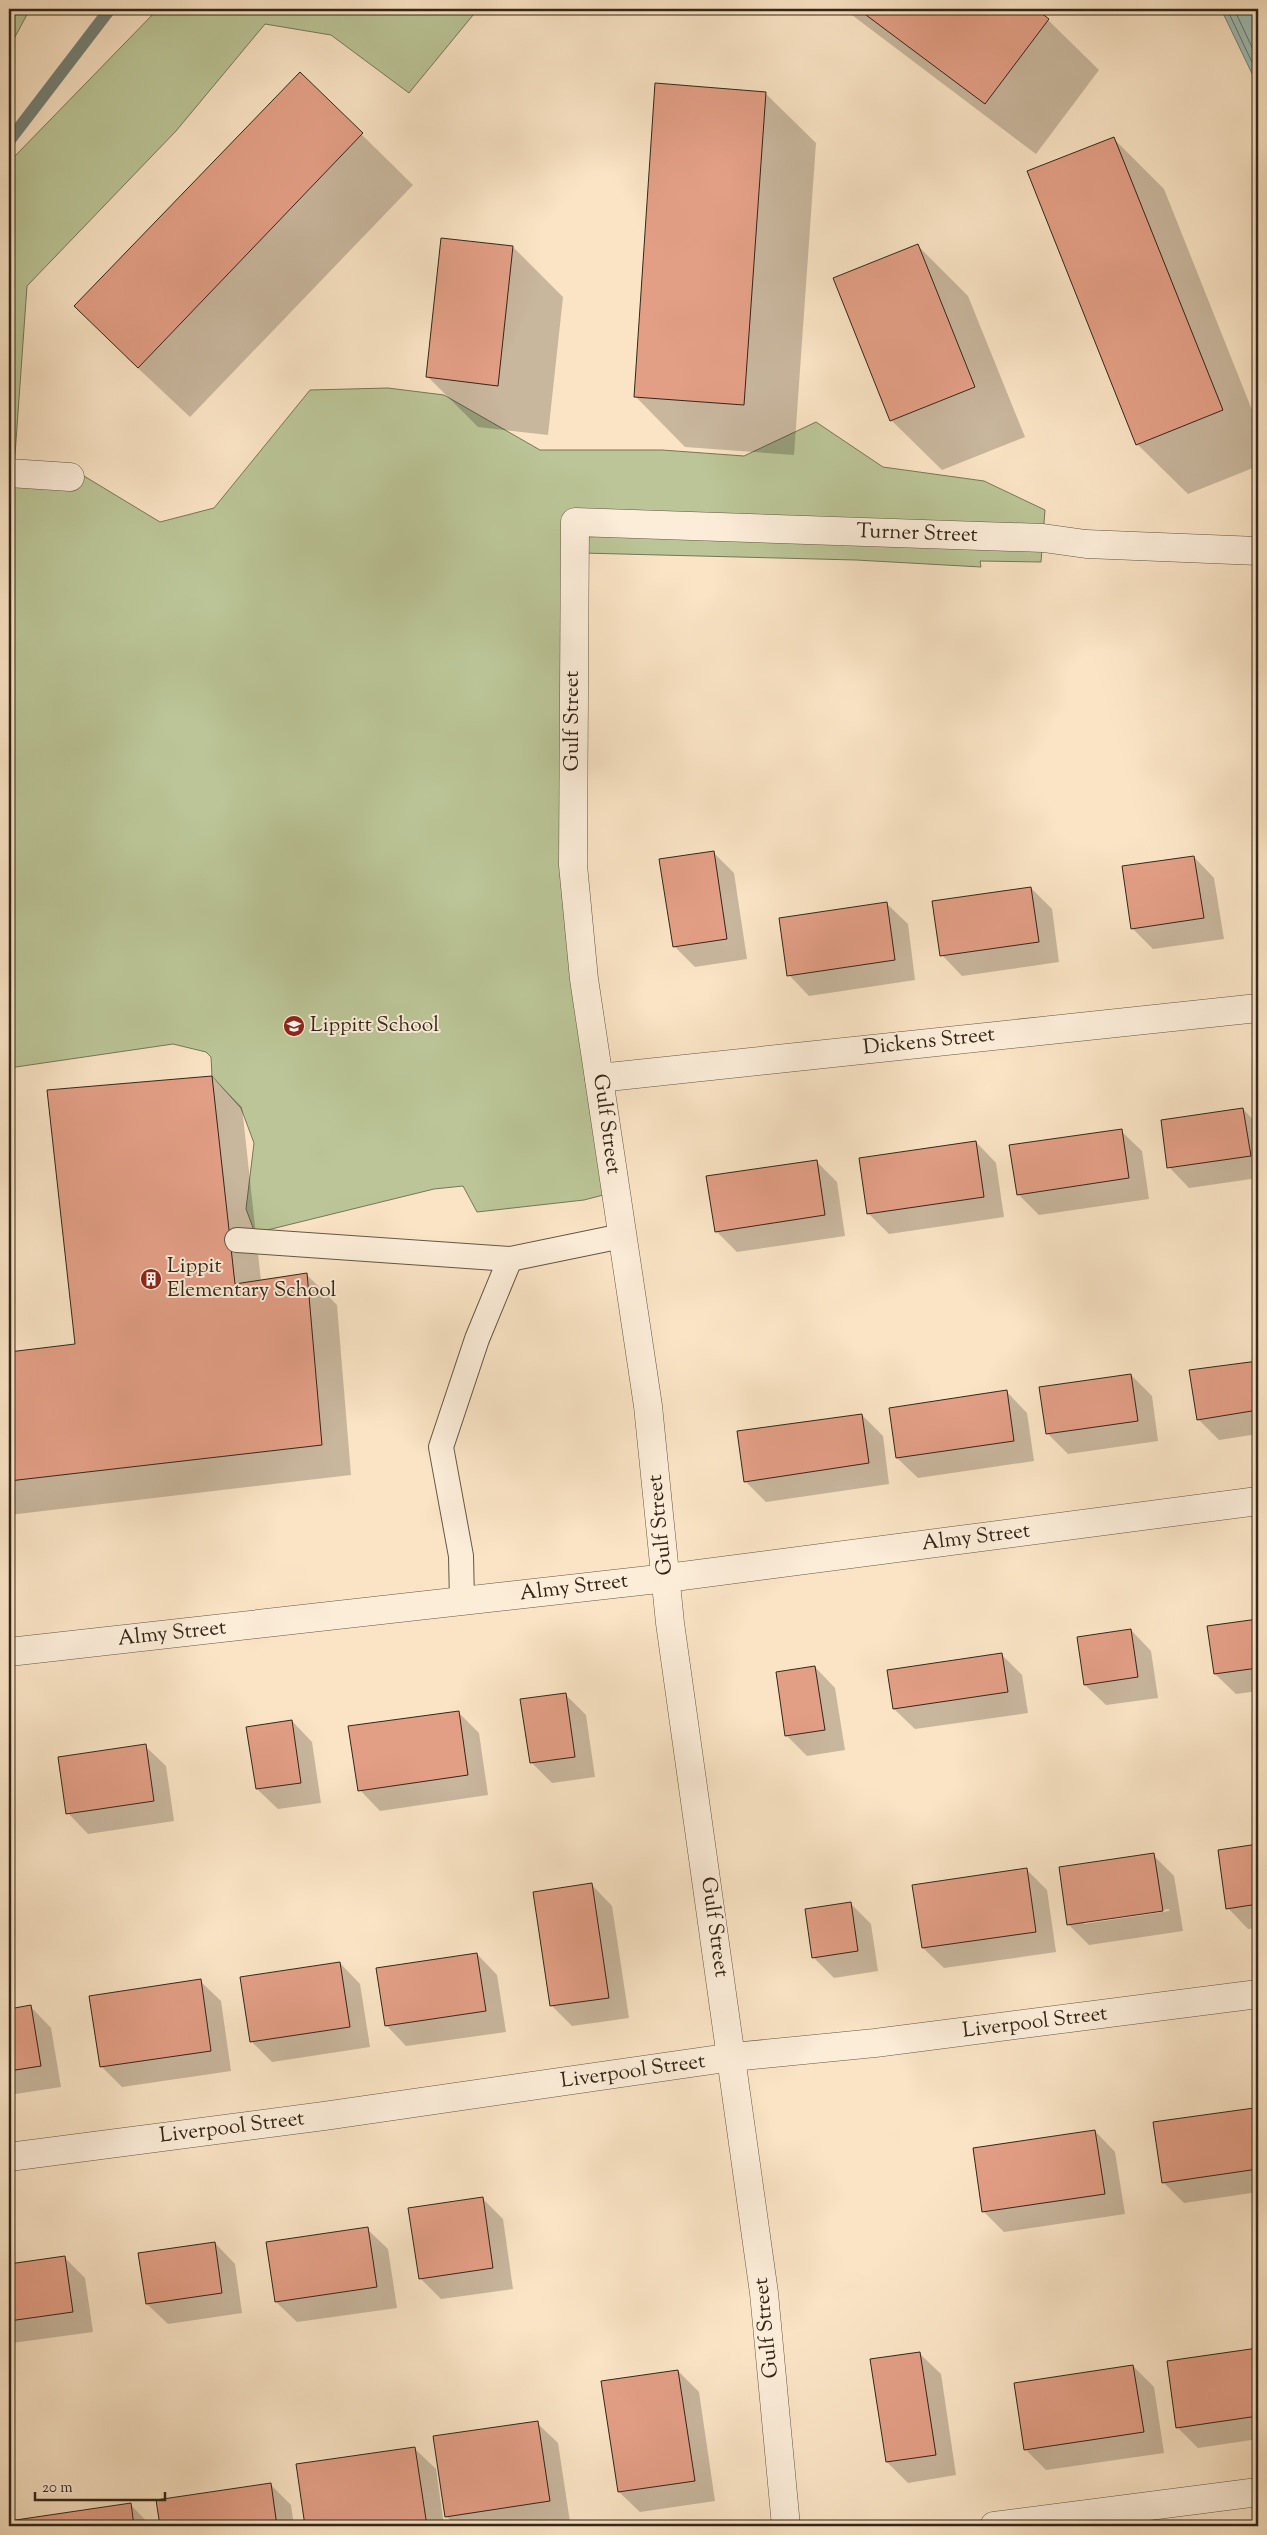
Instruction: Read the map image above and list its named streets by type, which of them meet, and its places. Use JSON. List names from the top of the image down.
{
  "streets": {
    "street": [
      "Turner Street",
      "Gulf Street",
      "Dickens Street",
      "Almy Street",
      "Liverpool Street"
    ]
  },
  "crossings": [
    ["Turner Street", "Gulf Street"],
    ["Gulf Street", "Dickens Street"],
    ["Gulf Street", "Almy Street"],
    ["Gulf Street", "Liverpool Street"]
  ],
  "places": {
    "school or university": ["Lippitt School"],
    "building": ["Lippit Elementary School"]
  },
  "scale_bar": "20 m"
}
